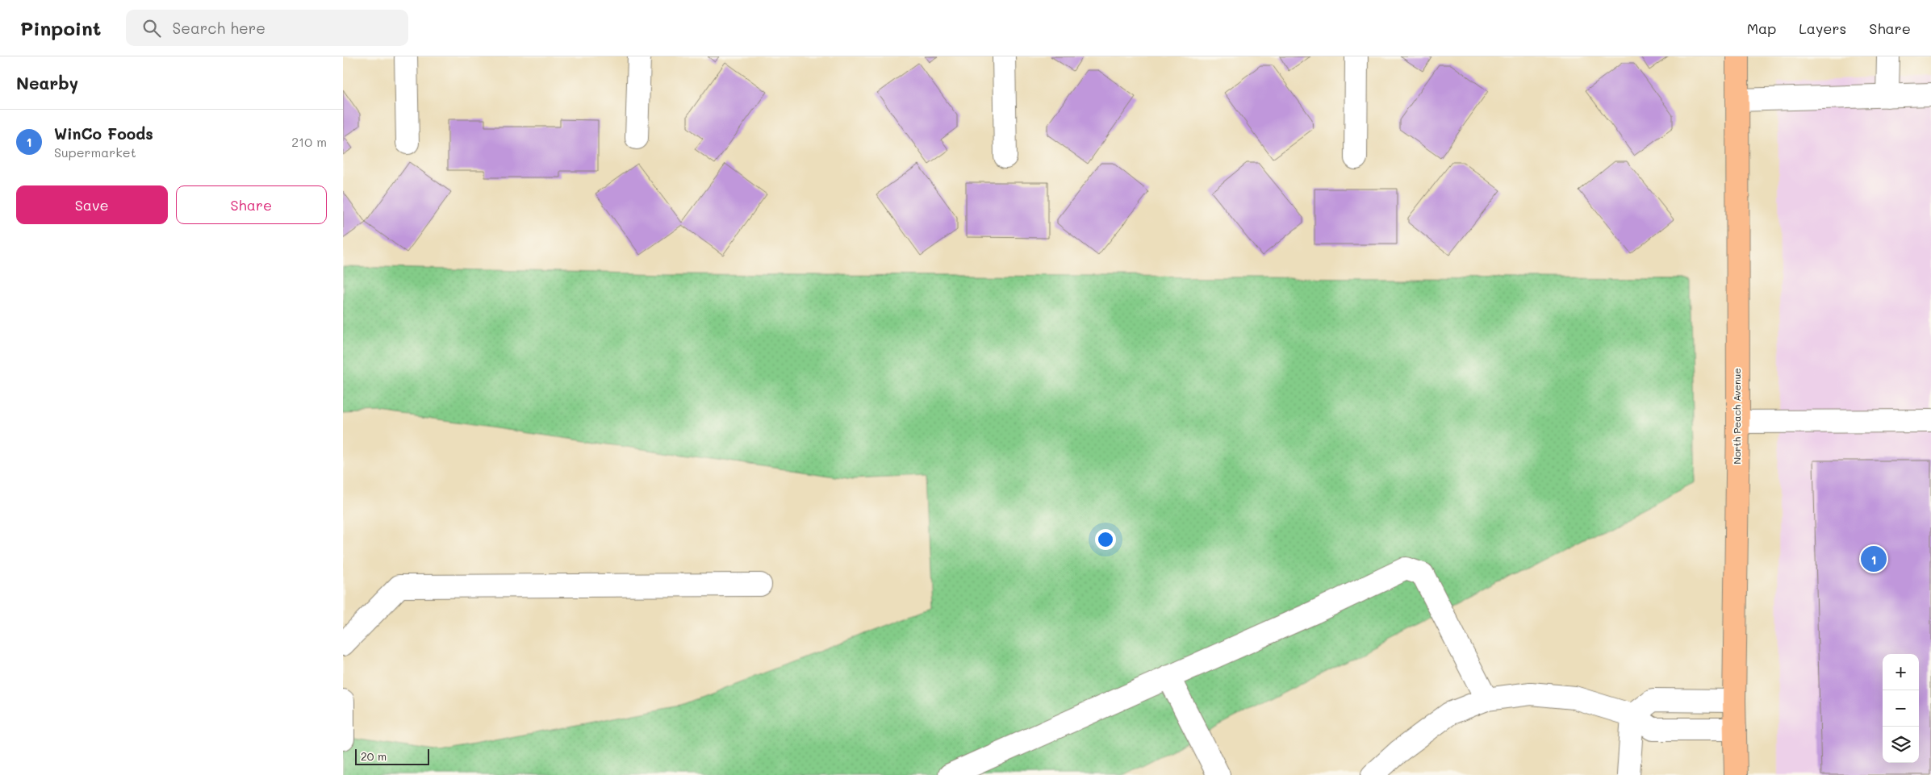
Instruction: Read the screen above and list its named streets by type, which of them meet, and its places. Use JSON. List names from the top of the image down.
{
  "streets": {
    "main road": ["North Peach Avenue"]
  },
  "scale_bar": "20 m",
  "page": {
    "header": "Pinpoint",
    "search": "Search here",
    "nav": ["Map", "Layers", "Share"],
    "heading": "Nearby",
    "list": [
      {
        "mark": "1",
        "name": "WinCo Foods",
        "note": "Supermarket",
        "value": "210 m"
      }
    ],
    "buttons": ["Save", "Share"],
    "pins": "1",
    "map_buttons": ["+", "−"],
    "scale": "20 m"
  }
}
